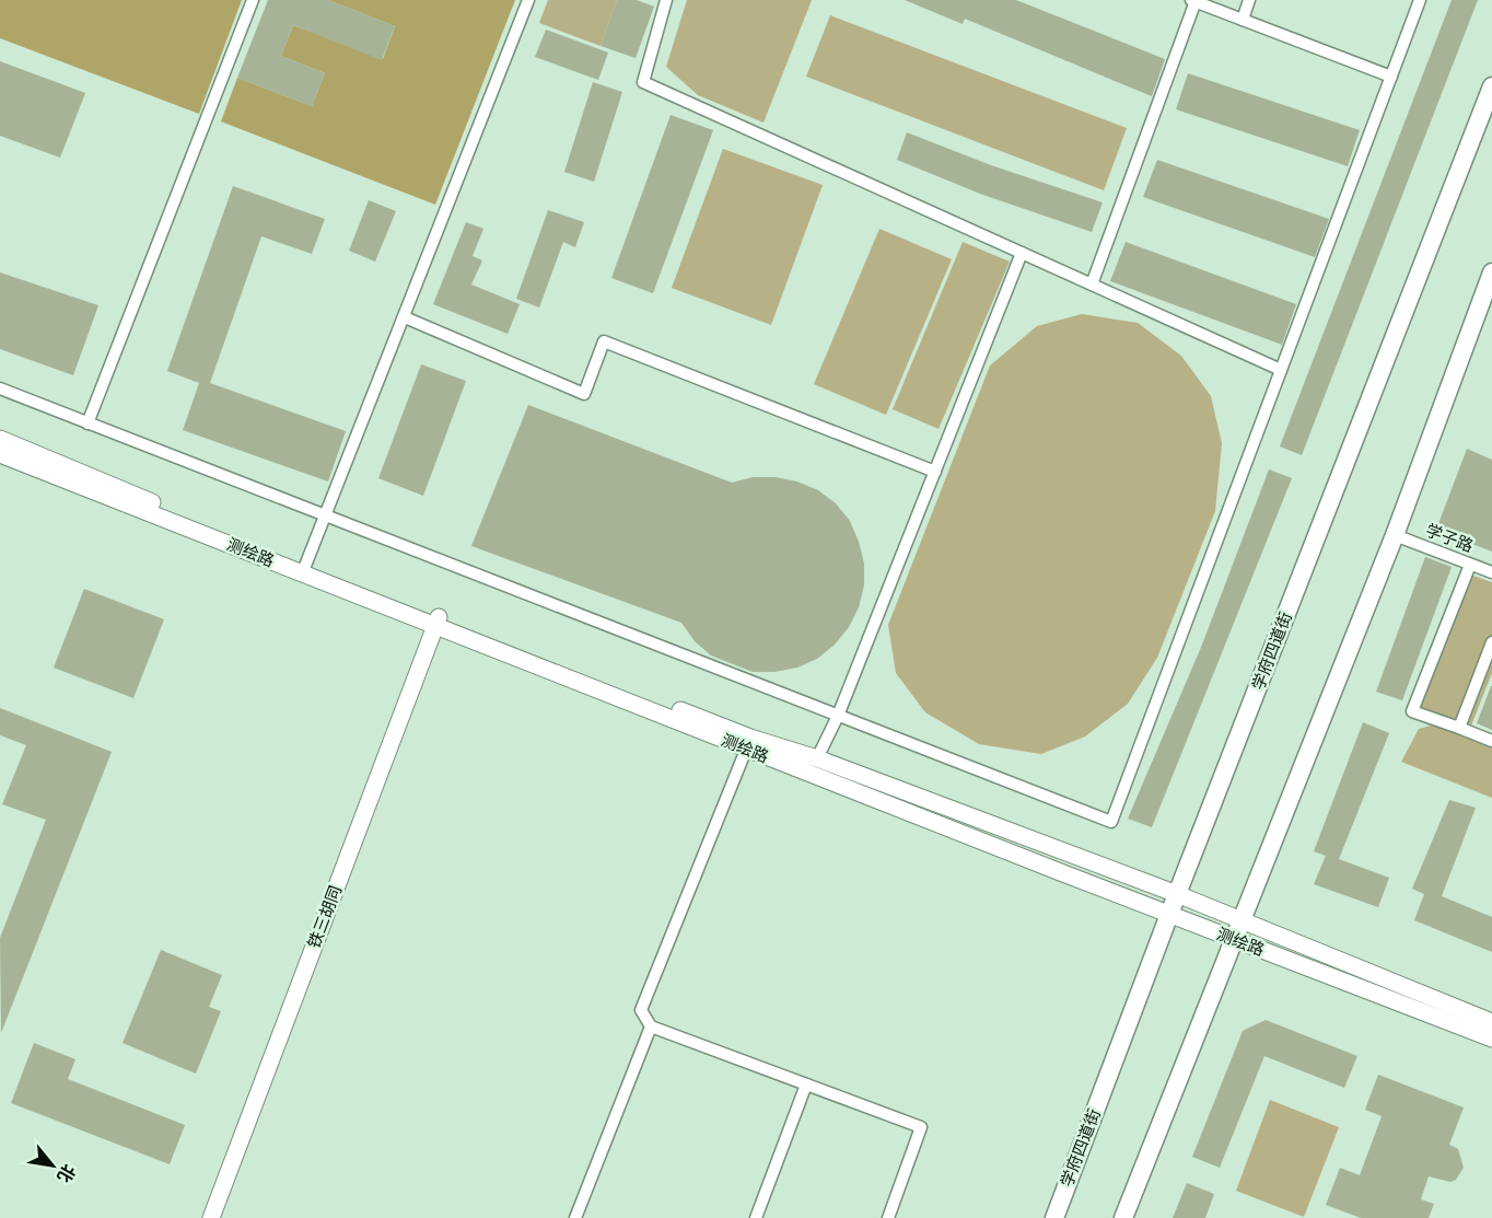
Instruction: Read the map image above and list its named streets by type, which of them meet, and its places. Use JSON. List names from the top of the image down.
{
  "streets": {
    "main road": ["测绘路", "学府四道街", "铁三胡同"],
    "street": ["学子路"]
  },
  "crossings": [
    ["测绘路", "学府四道街"],
    ["测绘路", "铁三胡同"]
  ],
  "north": "bottom right"
}
